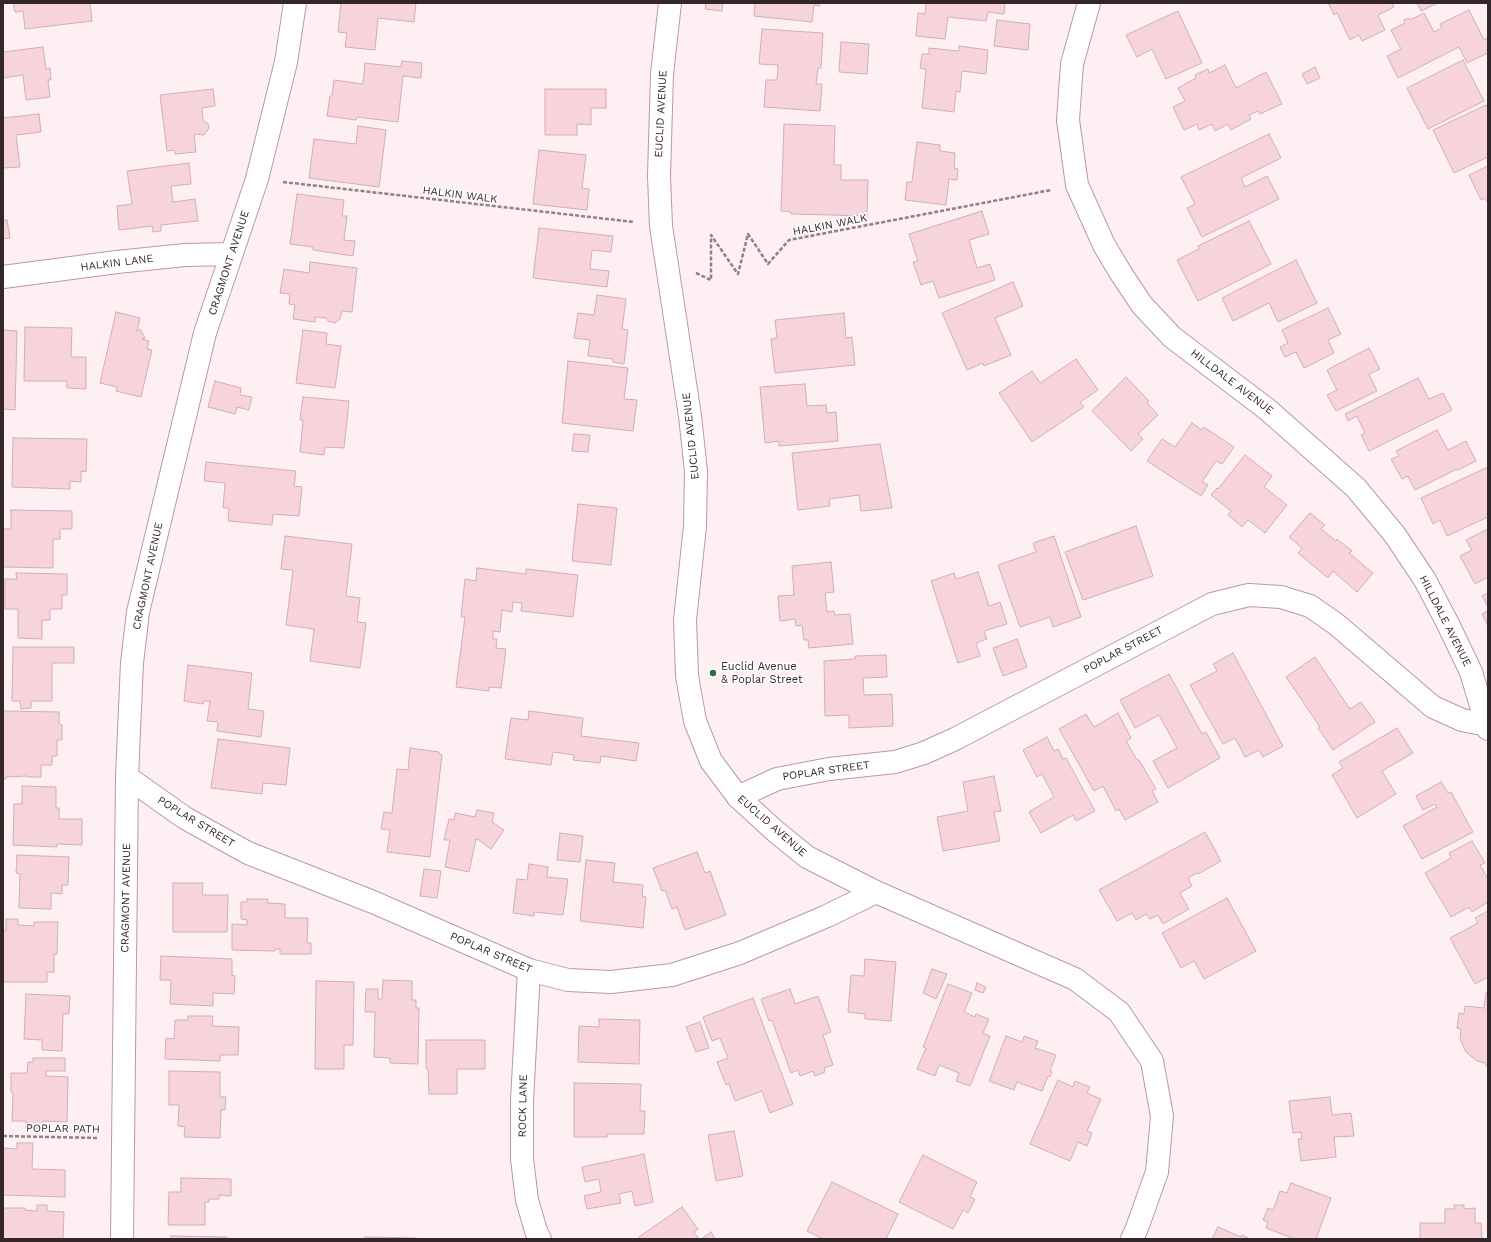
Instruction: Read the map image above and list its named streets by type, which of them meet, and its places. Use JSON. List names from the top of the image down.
{
  "streets": {
    "street": [
      "EUCLID AVENUE",
      "HALKIN LANE",
      "CRAGMONT AVENUE",
      "HILLDALE AVENUE",
      "POPLAR STREET",
      "ROCK LANE"
    ],
    "path": ["HALKIN WALK", "POPLAR PATH"]
  },
  "crossings": [
    ["EUCLID AVENUE", "HALKIN WALK"],
    ["EUCLID AVENUE", "POPLAR STREET"],
    ["HALKIN WALK", "CRAGMONT AVENUE"],
    ["HALKIN WALK", "HILLDALE AVENUE"],
    ["HALKIN LANE", "CRAGMONT AVENUE"],
    ["CRAGMONT AVENUE", "POPLAR STREET"],
    ["CRAGMONT AVENUE", "POPLAR PATH"],
    ["HILLDALE AVENUE", "POPLAR STREET"],
    ["POPLAR STREET", "ROCK LANE"]
  ],
  "places": ["Euclid Avenue & Poplar Street"]
}
